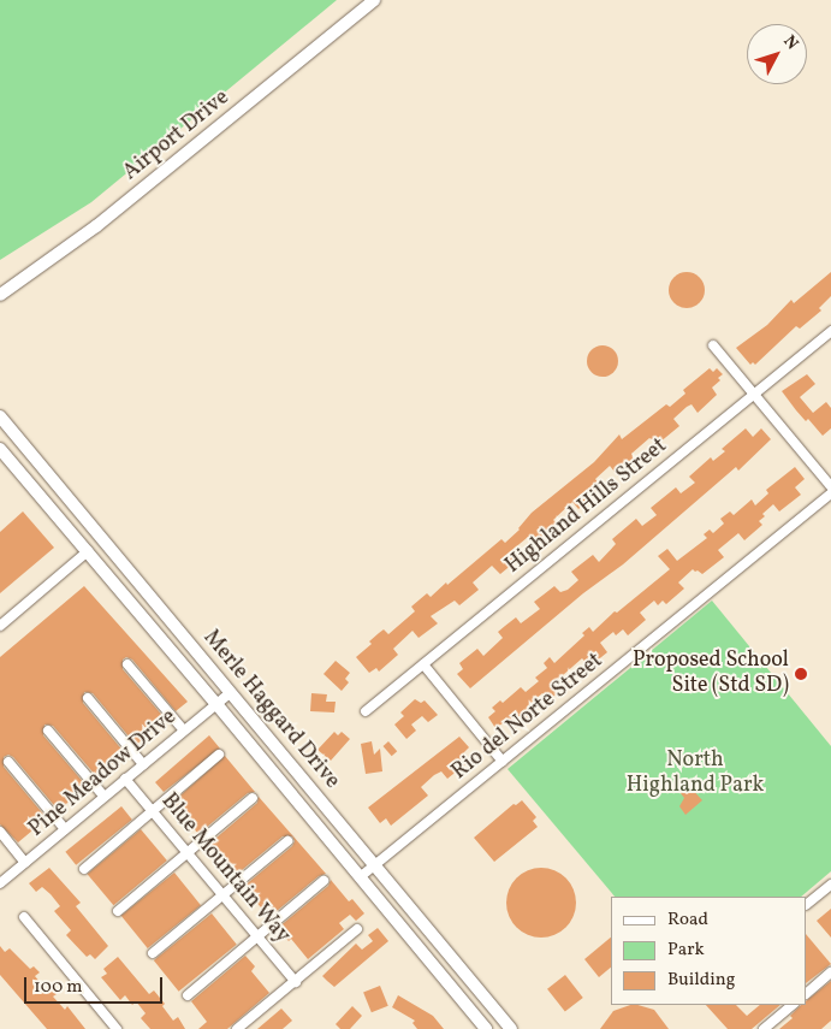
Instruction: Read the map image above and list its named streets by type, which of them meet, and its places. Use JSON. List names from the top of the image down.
{
  "streets": {
    "main road": ["Airport Drive", "Merle Haggard Drive"],
    "street": [
      "Highland Hills Street",
      "Rio del Norte Street",
      "Pine Meadow Drive",
      "Blue Mountain Way"
    ]
  },
  "crossings": [
    ["Merle Haggard Drive", "Rio del Norte Street"],
    ["Merle Haggard Drive", "Pine Meadow Drive"],
    ["Pine Meadow Drive", "Blue Mountain Way"]
  ],
  "parks": ["North Highland Park"],
  "places": ["Proposed School Site (Std SD)"],
  "legend": ["Road", "Park", "Building"],
  "scale_bar": "100 m",
  "north": "top right"
}
